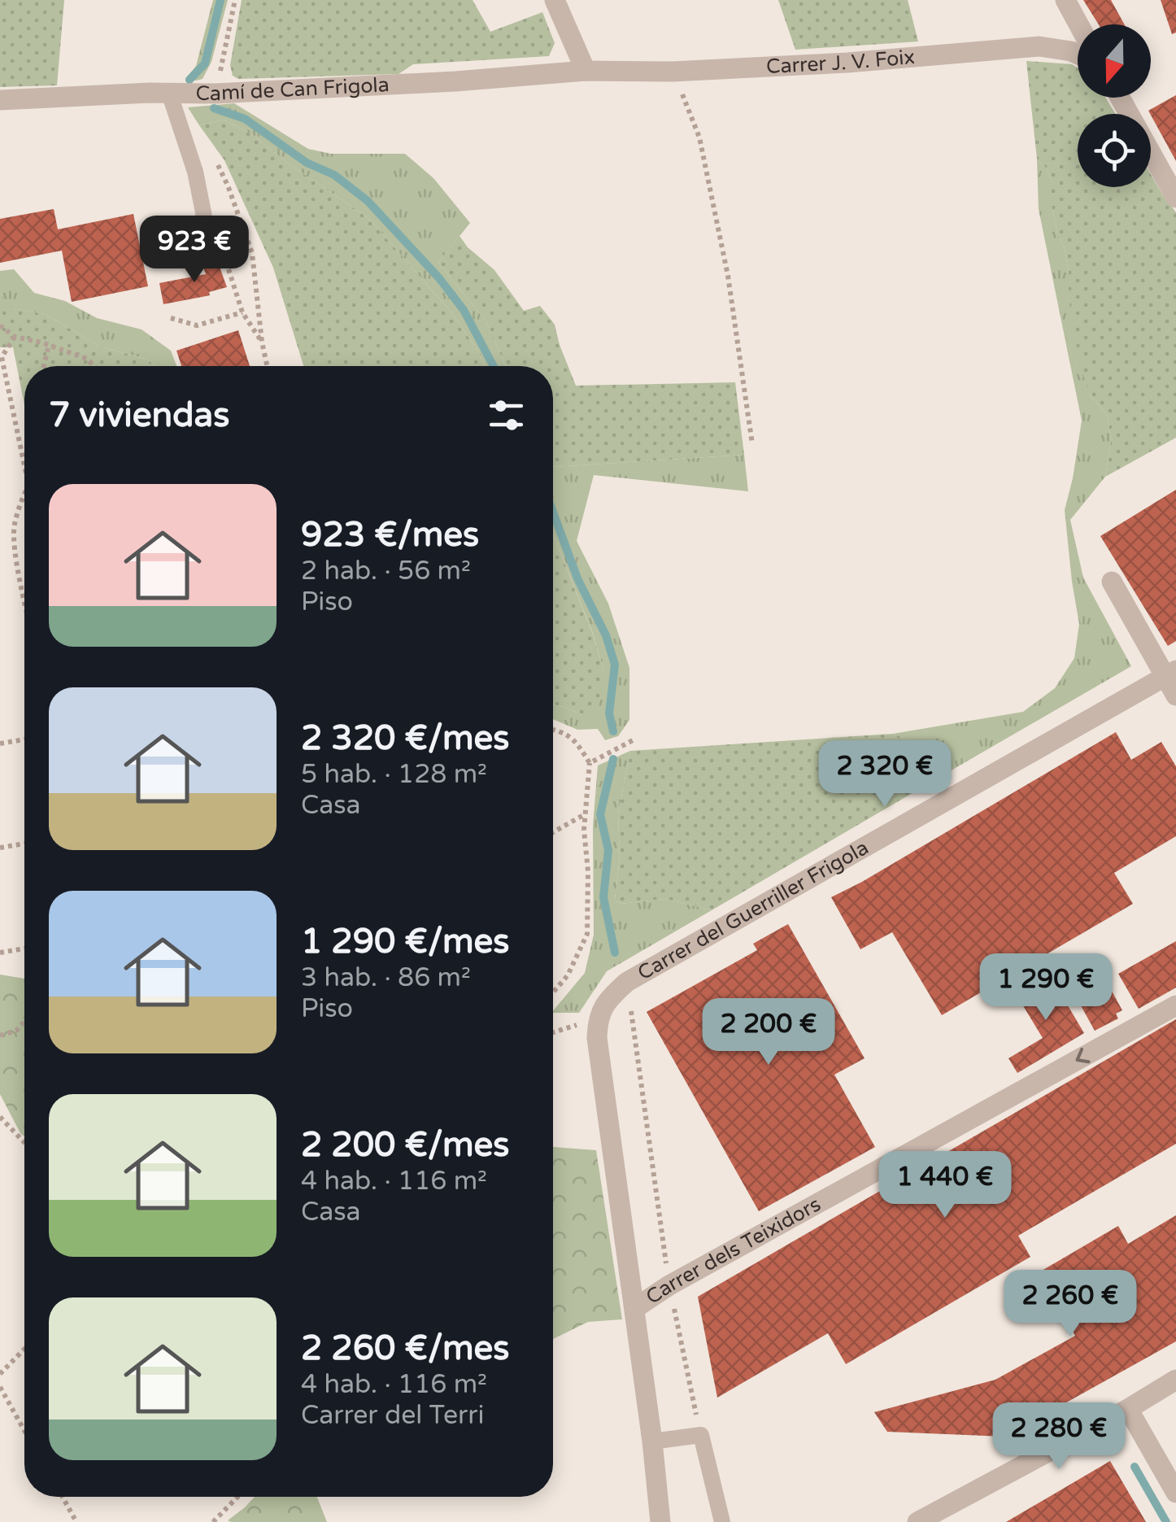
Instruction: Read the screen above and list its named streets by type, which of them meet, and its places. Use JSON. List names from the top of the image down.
{
  "streets": {
    "street": [
      "Carrer J. V. Foix",
      "Camí de Can Frigola",
      "Carrer del Guerriller Frigola",
      "Carrer dels Teixidors"
    ]
  },
  "crossings": [
    ["Carrer J. V. Foix", "Camí de Can Frigola"],
    ["Carrer del Guerriller Frigola", "Carrer dels Teixidors"]
  ],
  "one_way": ["Carrer dels Teixidors"],
  "north": "bottom",
  "page": {
    "price": [
      "923 €",
      "2 320 €",
      "1 290 €",
      "2 200 €",
      "1 440 €",
      "2 260 €",
      "2 280 €"
    ],
    "heading": "7 viviendas",
    "list": [
      {
        "name": "923 €/mes",
        "note": "2 hab. · 56 m² · Piso"
      },
      {
        "name": "2 320 €/mes",
        "note": "5 hab. · 128 m² · Casa"
      },
      {
        "name": "1 290 €/mes",
        "note": "3 hab. · 86 m² · Piso"
      },
      {
        "name": "2 200 €/mes",
        "note": "4 hab. · 116 m² · Casa"
      },
      {
        "name": "2 260 €/mes",
        "note": "4 hab. · 116 m² · Carrer del Terri"
      }
    ]
  }
}
